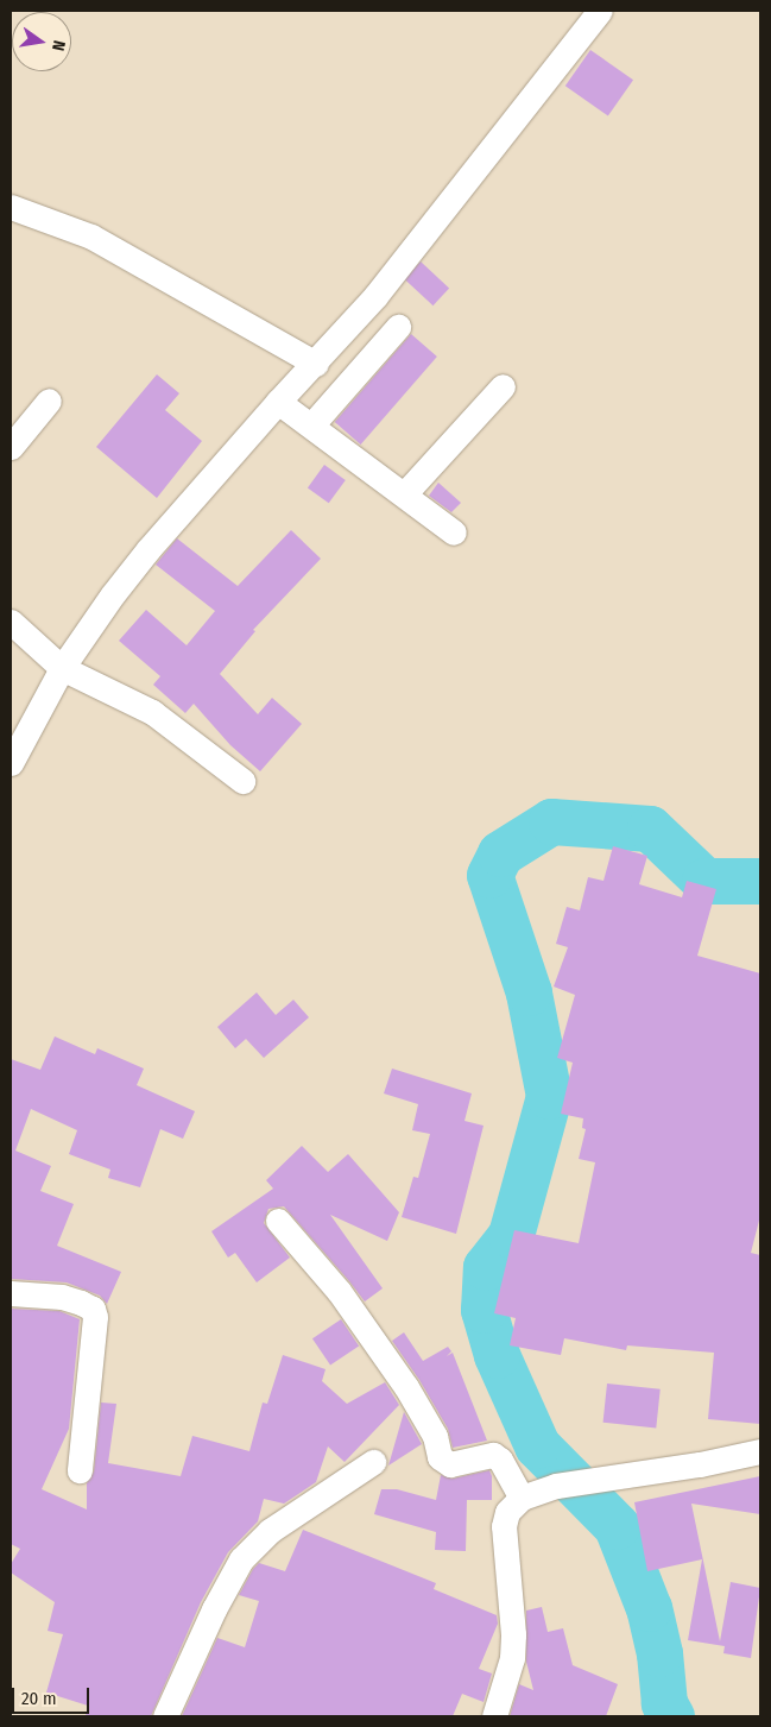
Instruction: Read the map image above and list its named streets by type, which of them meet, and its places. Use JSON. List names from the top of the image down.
{
  "scale_bar": "20 m",
  "north": "right"
}
